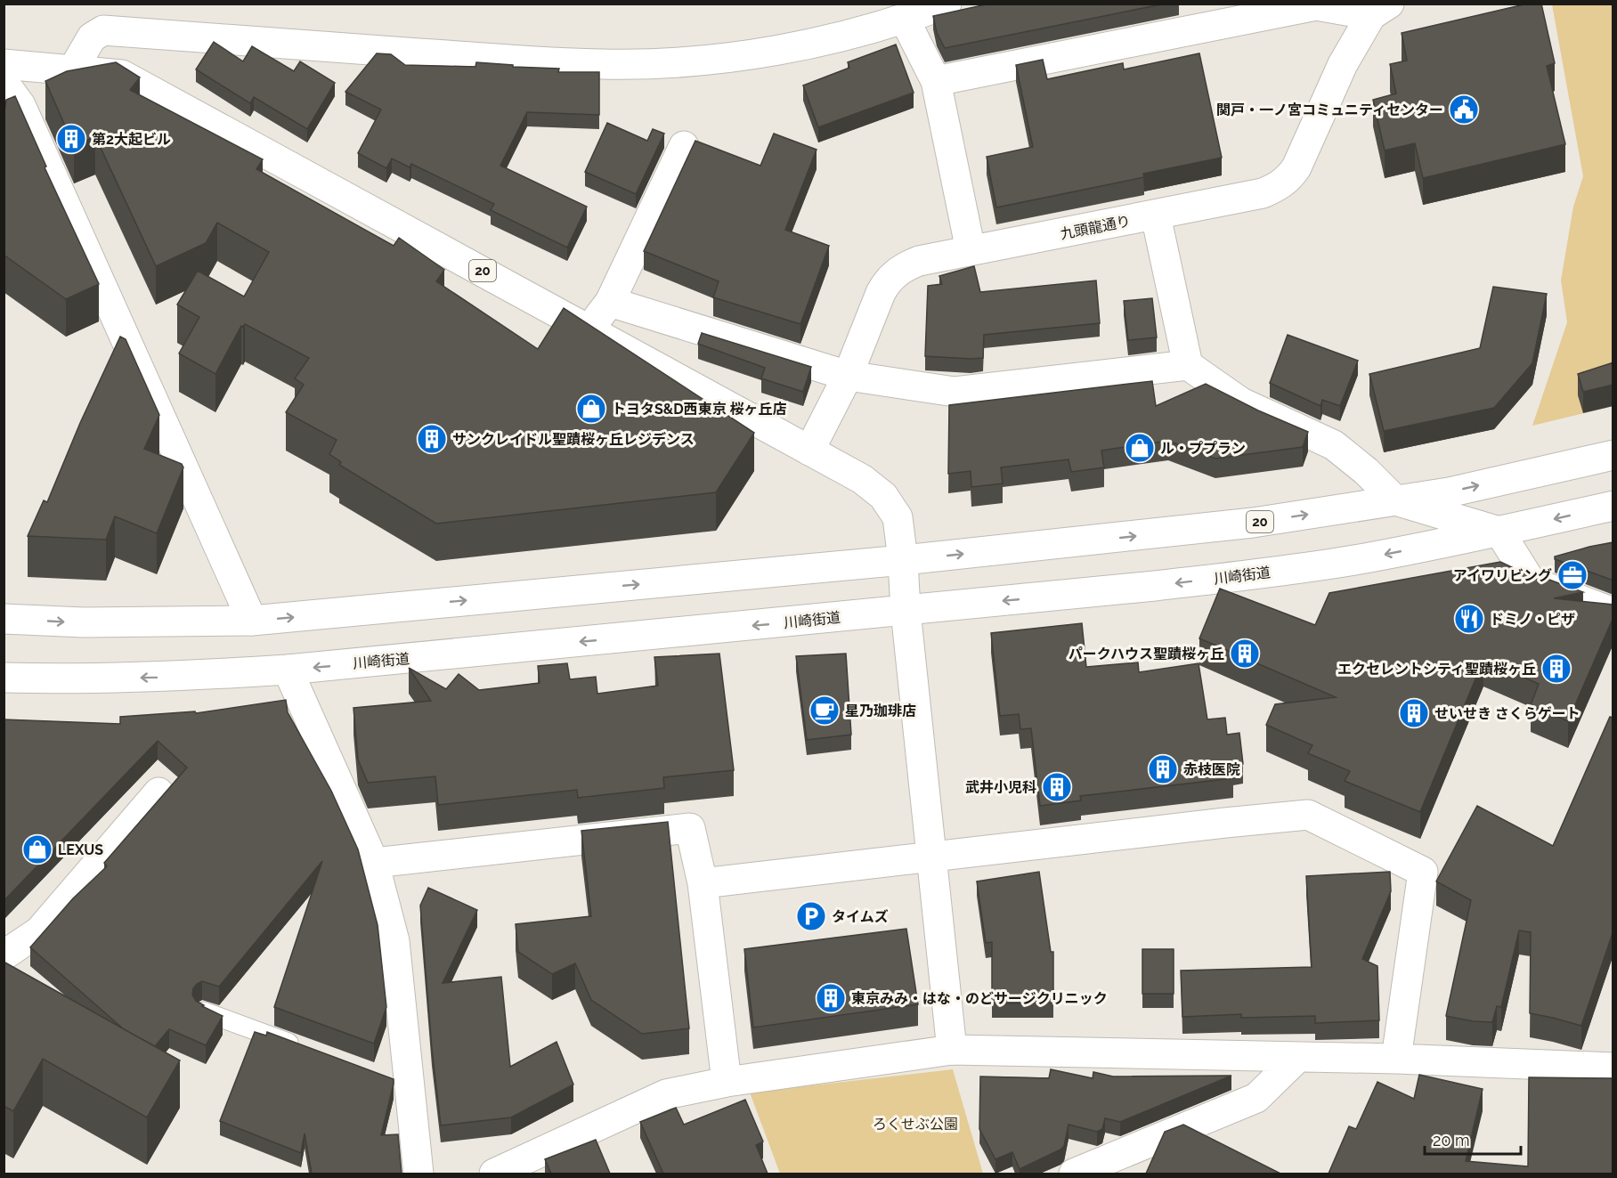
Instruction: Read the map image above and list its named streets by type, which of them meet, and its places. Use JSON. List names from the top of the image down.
{
  "streets": {
    "street": ["九頭龍通り", "20", "川崎街道"]
  },
  "crossings": [
    ["九頭龍通り", "20"],
    ["20", "川崎街道"]
  ],
  "parks": ["ろくせぶ公園"],
  "places": {
    "public building": ["関戸・一ノ宮コミュニティセンター"],
    "building": [
      "第2大起ビル",
      "サンクレイドル聖蹟桜ヶ丘レジデンス",
      "パークハウス聖蹟桜ヶ丘",
      "エクセレントシティ聖蹟桜ヶ丘",
      "せいせき さくらゲート",
      "赤枝医院",
      "武井小児科",
      "東京みみ・はな・のどサージクリニック"
    ],
    "shop": ["トヨタS&D西東京 桜ヶ丘店", "ル・ププラン", "LEXUS"],
    "office": ["アイワリビング"],
    "restaurant": ["ドミノ・ピザ"],
    "cafe": ["星乃珈琲店"],
    "parking": ["タイムズ"]
  },
  "scale_bar": "20 m"
}
